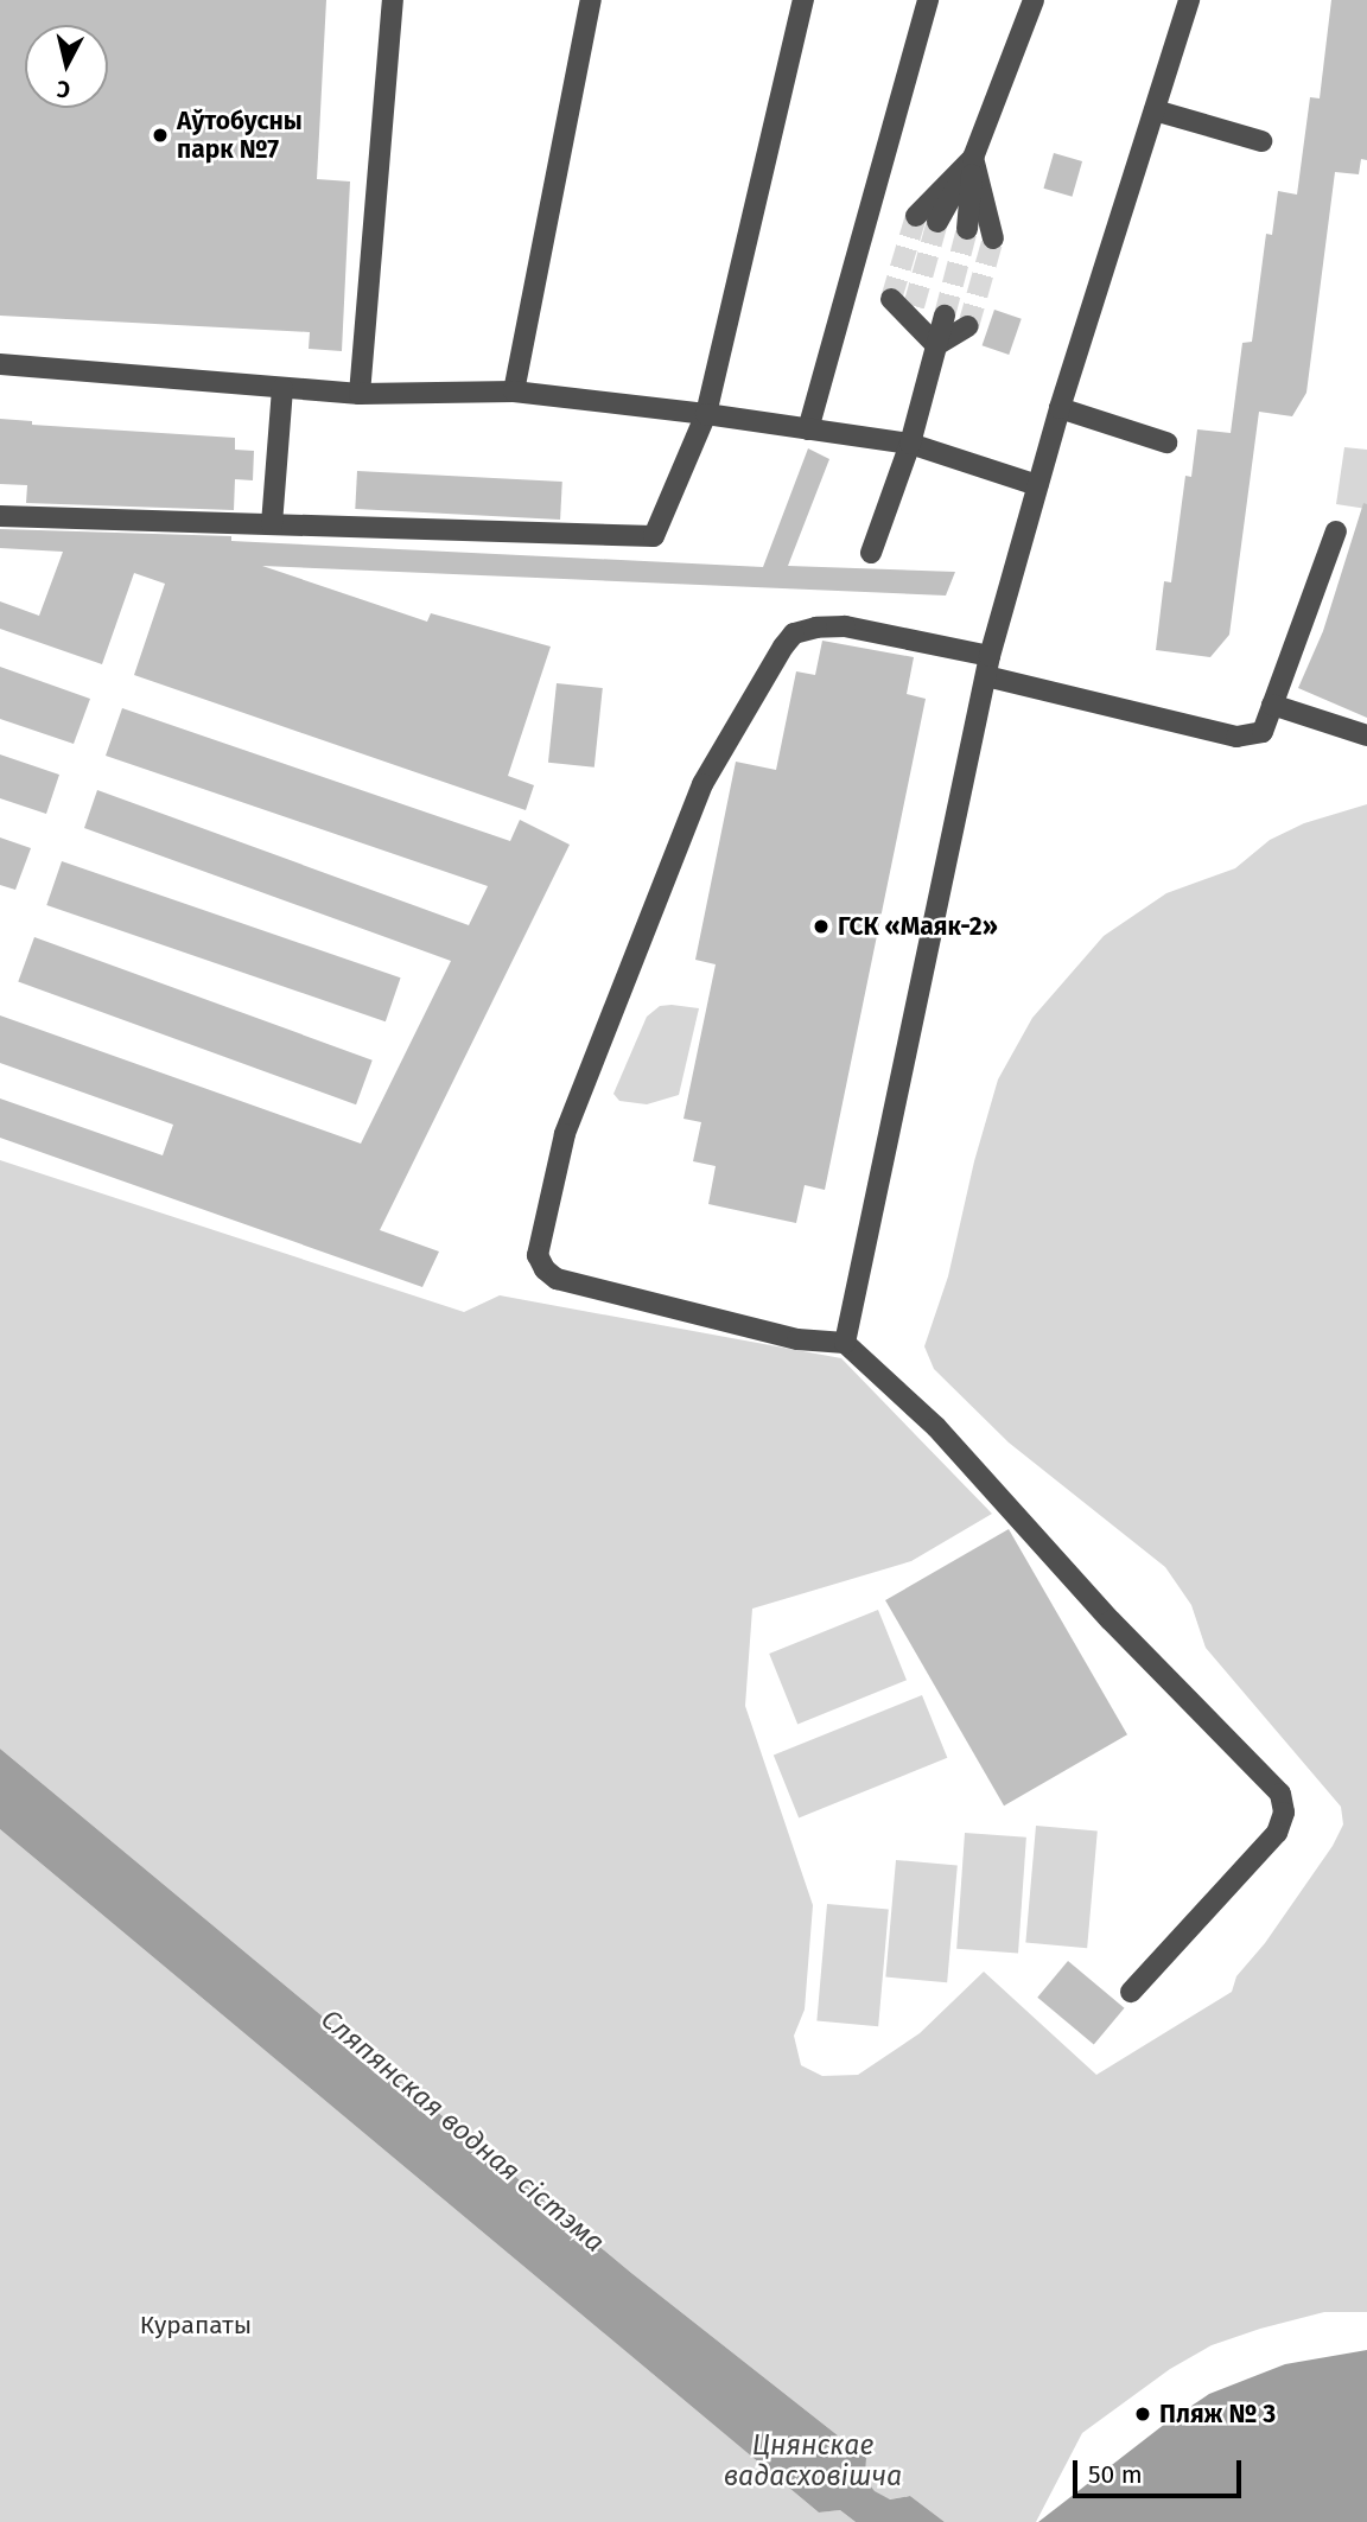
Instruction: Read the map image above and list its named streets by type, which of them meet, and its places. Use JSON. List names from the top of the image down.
{
  "water": ["Сляпянская водная сістэма", "Цнянскае вадасховішча"],
  "parks": ["Курапаты"],
  "places": ["Аўтобусны парк №7", "ГСК «Маяк-2»", "Пляж № 3"],
  "scale_bar": "50 m",
  "north": "bottom"
}
